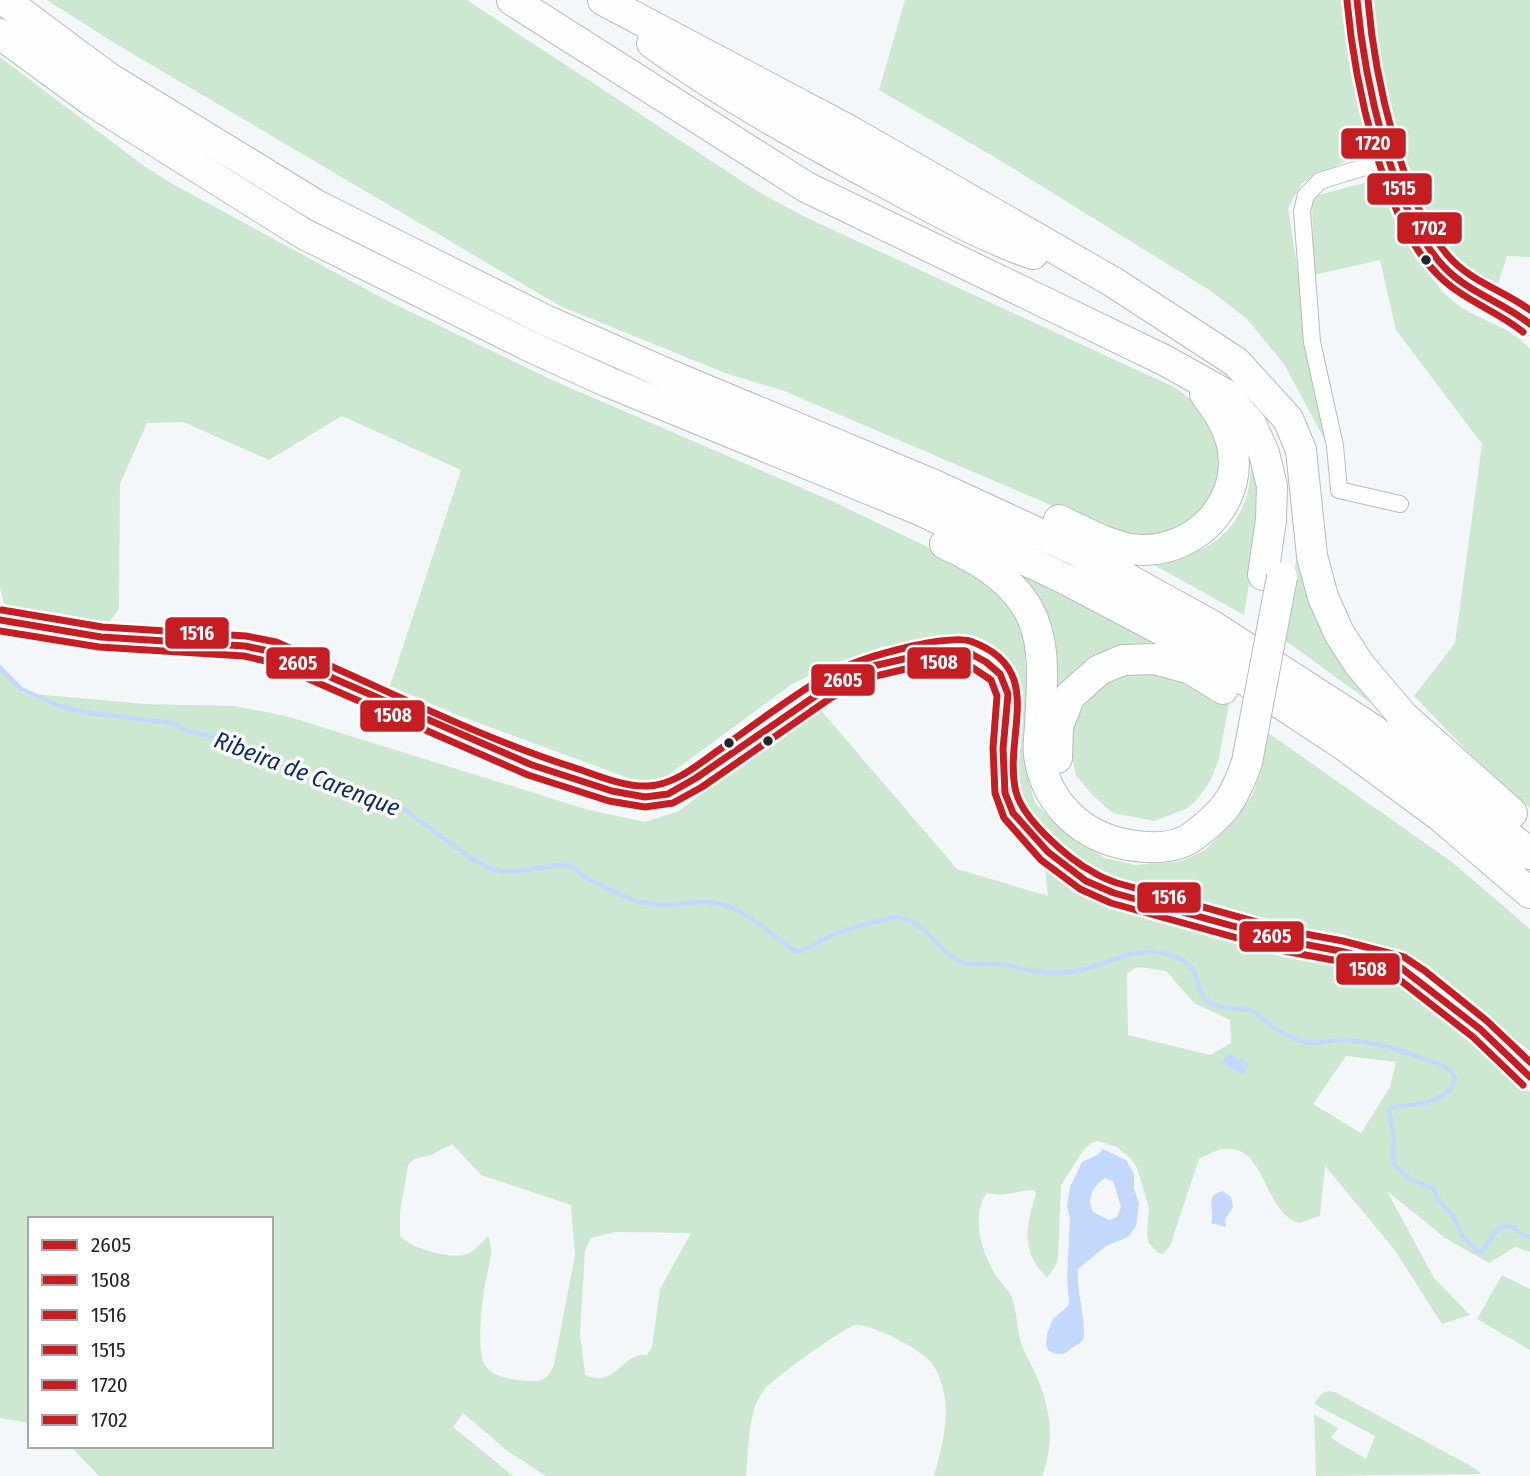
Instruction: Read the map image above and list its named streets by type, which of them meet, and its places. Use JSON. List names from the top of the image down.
{
  "water": ["Ribeira de Carenque"],
  "lines": [
    "transit line 1515",
    "transit line 1702",
    "transit line 1720",
    "transit line 1516",
    "transit line 2605",
    "transit line 1508"
  ],
  "legend": [
    "2605",
    "1508",
    "1516",
    "1515",
    "1720",
    "1702"
  ]
}
